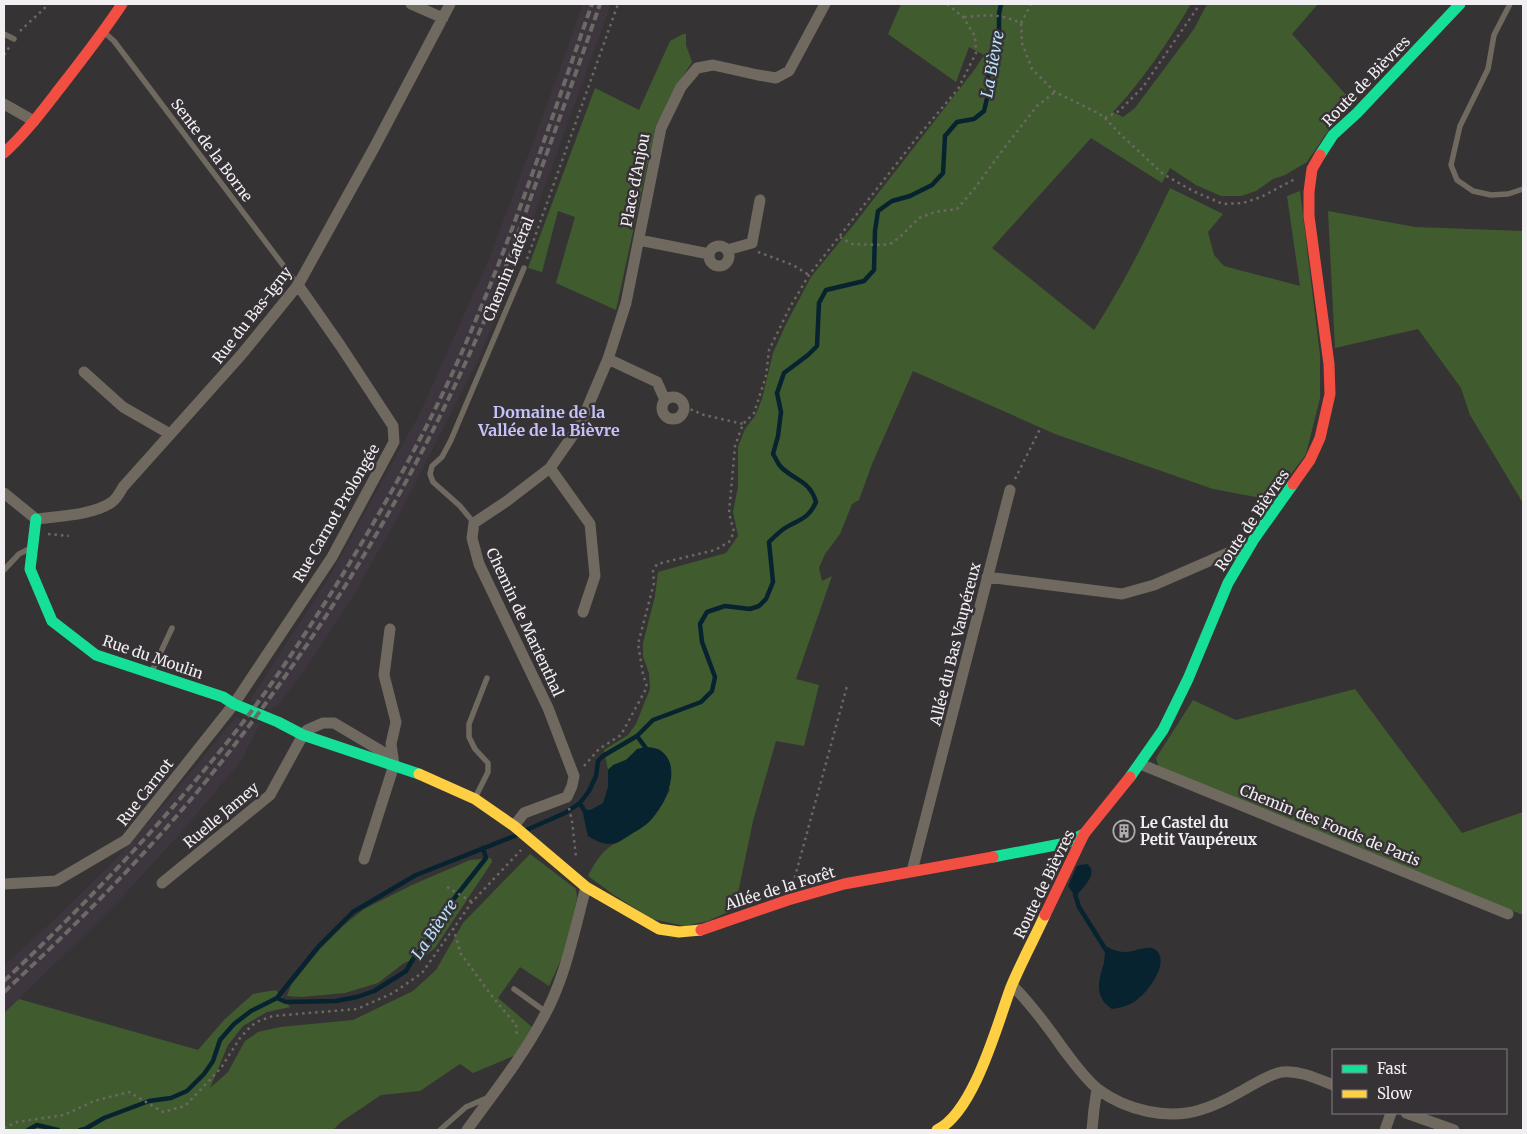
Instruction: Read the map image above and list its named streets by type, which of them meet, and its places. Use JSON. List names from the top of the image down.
{
  "streets": {
    "street": [
      "Route de Bièvres",
      "Place d'Anjou",
      "Rue du Bas-Igny",
      "Rue Carnot Prolongée",
      "Chemin de Marienthal",
      "Allée du Bas Vaupéreux",
      "Rue du Moulin",
      "Rue Carnot",
      "Ruelle Jamey",
      "Chemin des Fonds de Paris",
      "Allée de la Forêt"
    ],
    "lane": ["Sente de la Borne", "Chemin Latéral"]
  },
  "crossings": [
    ["Route de Bièvres", "Chemin des Fonds de Paris"],
    ["Route de Bièvres", "Allée de la Forêt"],
    ["Sente de la Borne", "Rue du Bas-Igny"],
    ["Sente de la Borne", "Rue Carnot Prolongée"],
    ["Chemin Latéral", "Chemin de Marienthal"],
    ["Rue du Bas-Igny", "Rue Carnot Prolongée"],
    ["Rue du Bas-Igny", "Rue du Moulin"],
    ["Rue Carnot Prolongée", "Rue du Moulin"],
    ["Rue Carnot Prolongée", "Rue Carnot"],
    ["Allée du Bas Vaupéreux", "Allée de la Forêt"],
    ["Rue du Moulin", "Rue Carnot"],
    ["Rue du Moulin", "Ruelle Jamey"],
    ["Rue du Moulin", "Allée de la Forêt"]
  ],
  "districts": ["Domaine de la Vallée de la Bièvre"],
  "water": ["La Bièvre"],
  "places": {
    "building": ["Le Castel du Petit Vaupéreux"]
  },
  "legend": ["Fast", "Slow"]
}
